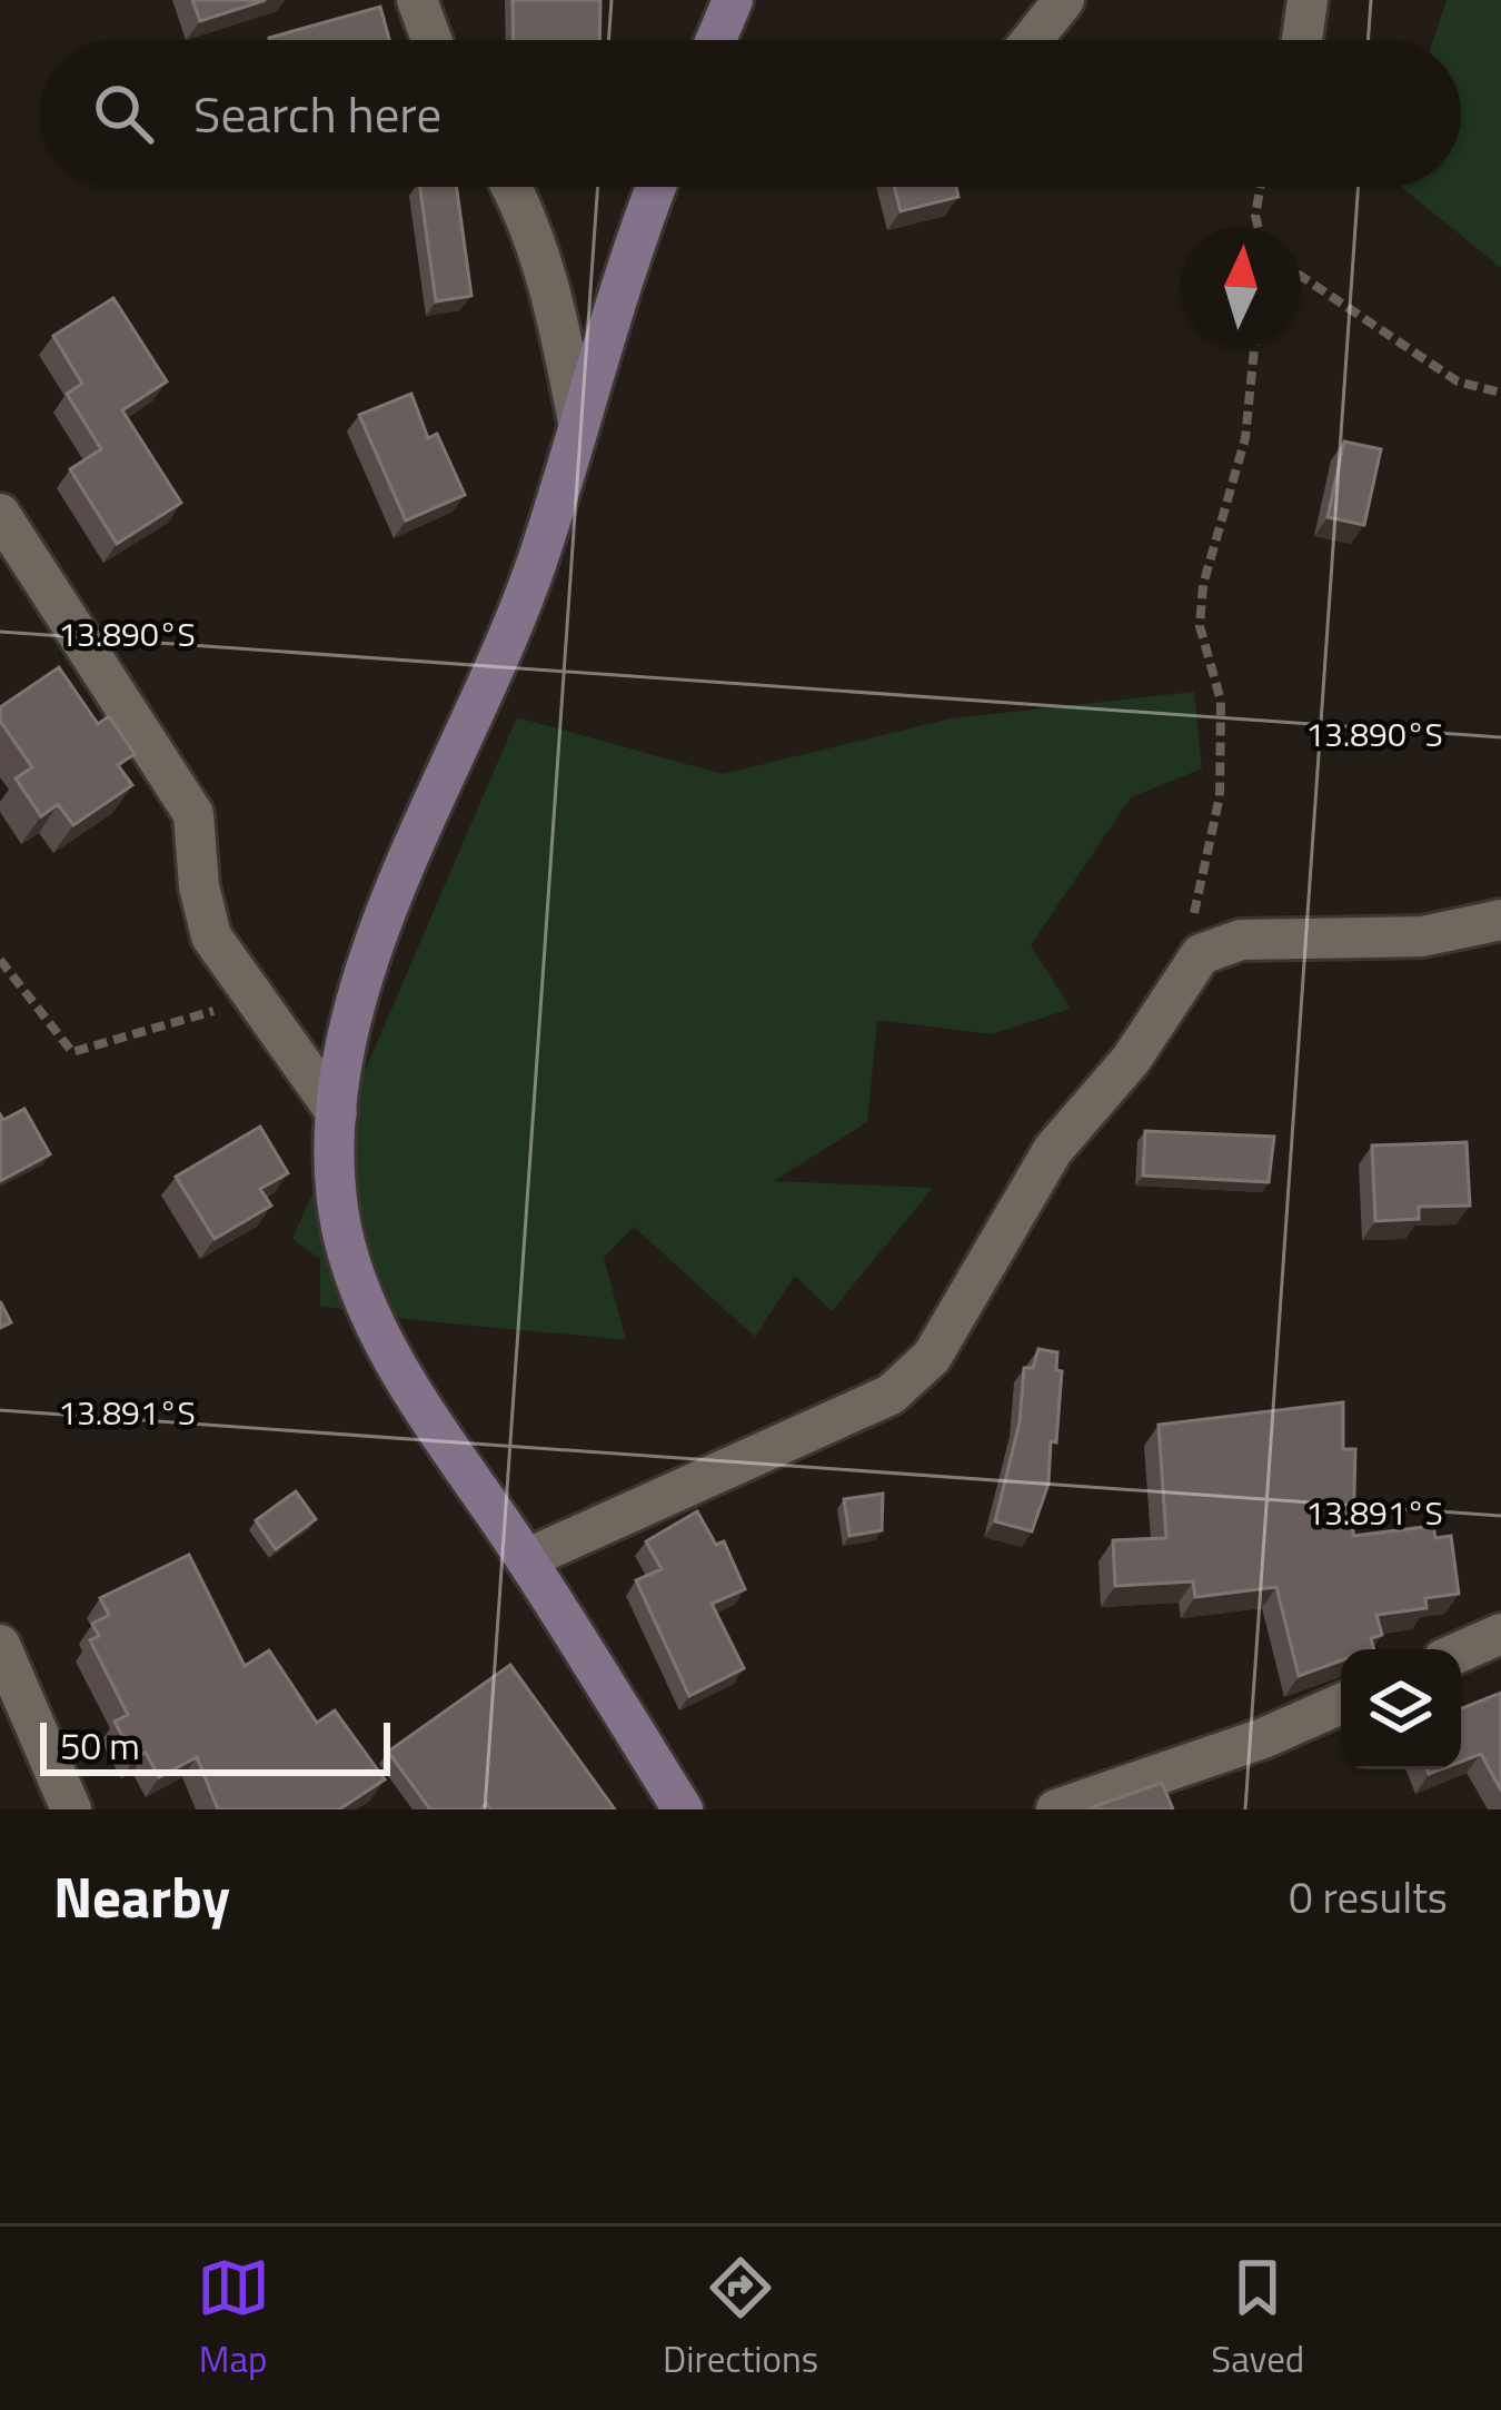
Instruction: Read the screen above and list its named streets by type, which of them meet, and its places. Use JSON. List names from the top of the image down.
{
  "scale_bar": "50 m",
  "north": "top",
  "page": {
    "search": "Search here",
    "scale": "50 m",
    "heading": ["Nearby", "0 results"],
    "nav": ["Map", "Directions", "Saved"]
  },
  "coordinates": ["13.890°S", "13.891°S"]
}
